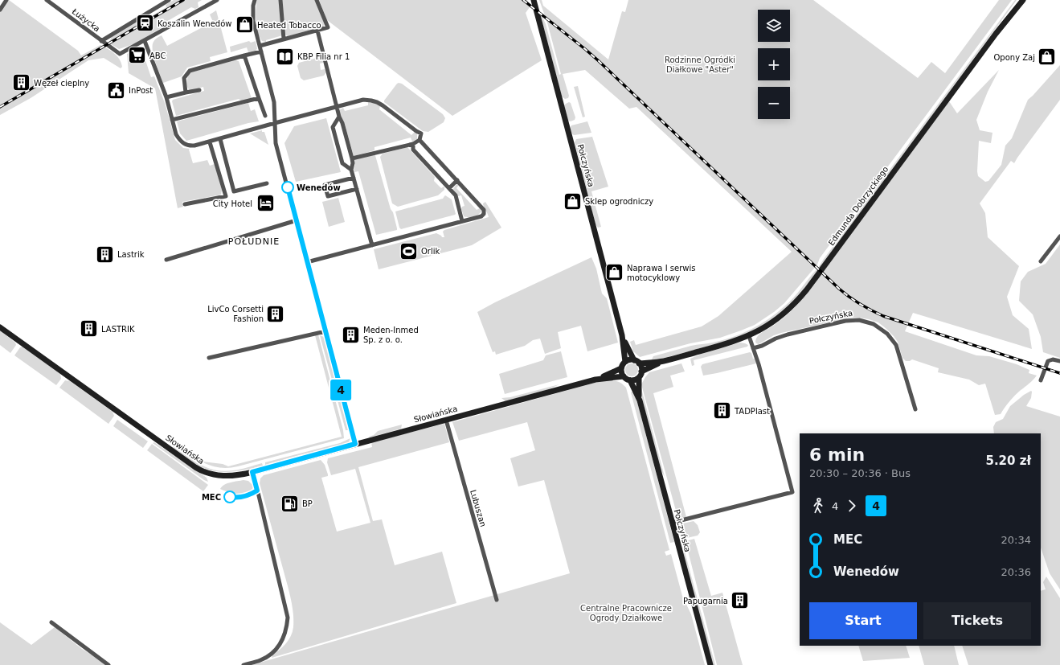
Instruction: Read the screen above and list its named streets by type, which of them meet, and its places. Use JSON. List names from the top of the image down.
{
  "streets": {
    "main road": ["Połczyńska", "Edmunda Dobrzyckiego", "Słowiańska"],
    "street": ["Łużycka", "Lubuszan"]
  },
  "crossings": [
    ["Połczyńska", "Edmunda Dobrzyckiego"],
    ["Połczyńska", "Słowiańska"],
    ["Edmunda Dobrzyckiego", "Słowiańska"],
    ["Słowiańska", "Lubuszan"]
  ],
  "districts": ["POŁUDNIE"],
  "parks": ["Rodzinne Ogródki Diałkowe \"Aster\"", "Centralne Pracownicze Ogrody Działkowe"],
  "places": {
    "station": ["Koszalin Wenedów"],
    "shop": [
      "Heated Tobacco",
      "Opony Zaj",
      "Sklep ogrodniczy",
      "Naprawa I serwis motocyklowy"
    ],
    "supermarket": ["ABC"],
    "library": ["KBP Filia nr 1"],
    "building": [
      "Węzeł cieplny",
      "Lastrik",
      "LivCo Corsetti Fashion",
      "LASTRIK",
      "Meden-Inmed Sp. z o. o.",
      "TADPlast",
      "Papugarnia"
    ],
    "public building": ["InPost"],
    "other": ["Wenedów", "MEC"],
    "hotel": ["City Hotel"],
    "sports": ["Orlik"],
    "fuel station": ["BP"]
  },
  "lines": ["bus line 4"],
  "page": {
    "on_map": "4",
    "map_buttons": ["+", "−"],
    "heading": ["6 min", "20:30 – 20:36 · Bus", "5.20 zł"],
    "legs": ["4", "4"],
    "list": [
      {
        "name": "MEC",
        "value": "20:34"
      },
      {
        "name": "Wenedów",
        "value": "20:36"
      }
    ],
    "buttons": ["Start", "Tickets"]
  }
}
